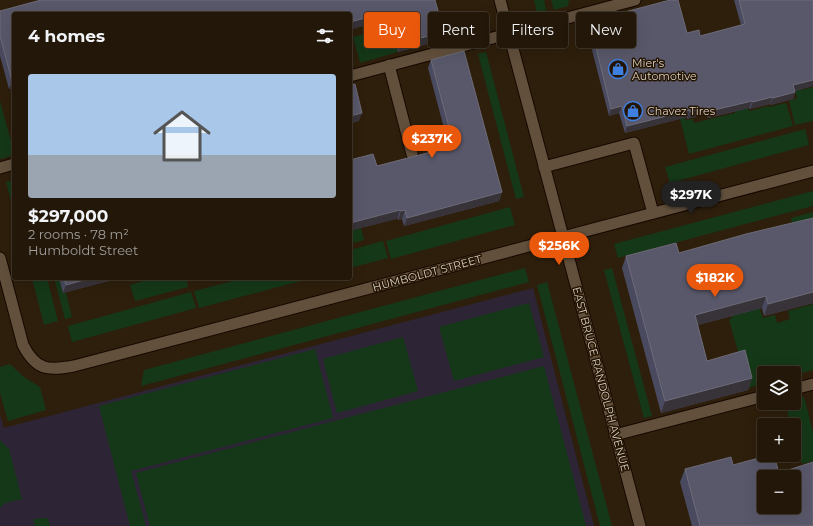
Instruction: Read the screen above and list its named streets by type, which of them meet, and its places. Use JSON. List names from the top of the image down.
{
  "streets": {
    "street": ["HUMBOLDT STREET", "EAST BRUCE RANDOLPH AVENUE"]
  },
  "crossings": [
    ["HUMBOLDT STREET", "EAST BRUCE RANDOLPH AVENUE"]
  ],
  "places": {
    "shop": ["Mier's Automotive", "Chavez Tires"]
  },
  "page": {
    "chip": [
      "Buy",
      "Rent",
      "Filters",
      "New"
    ],
    "heading": "4 homes",
    "list": [
      {
        "name": "$297,000",
        "note": "2 rooms · 78 m² · Humboldt Street"
      }
    ],
    "price": [
      "$237K",
      "$297K",
      "$256K",
      "$182K"
    ],
    "map_buttons": ["+", "−"]
  }
}
